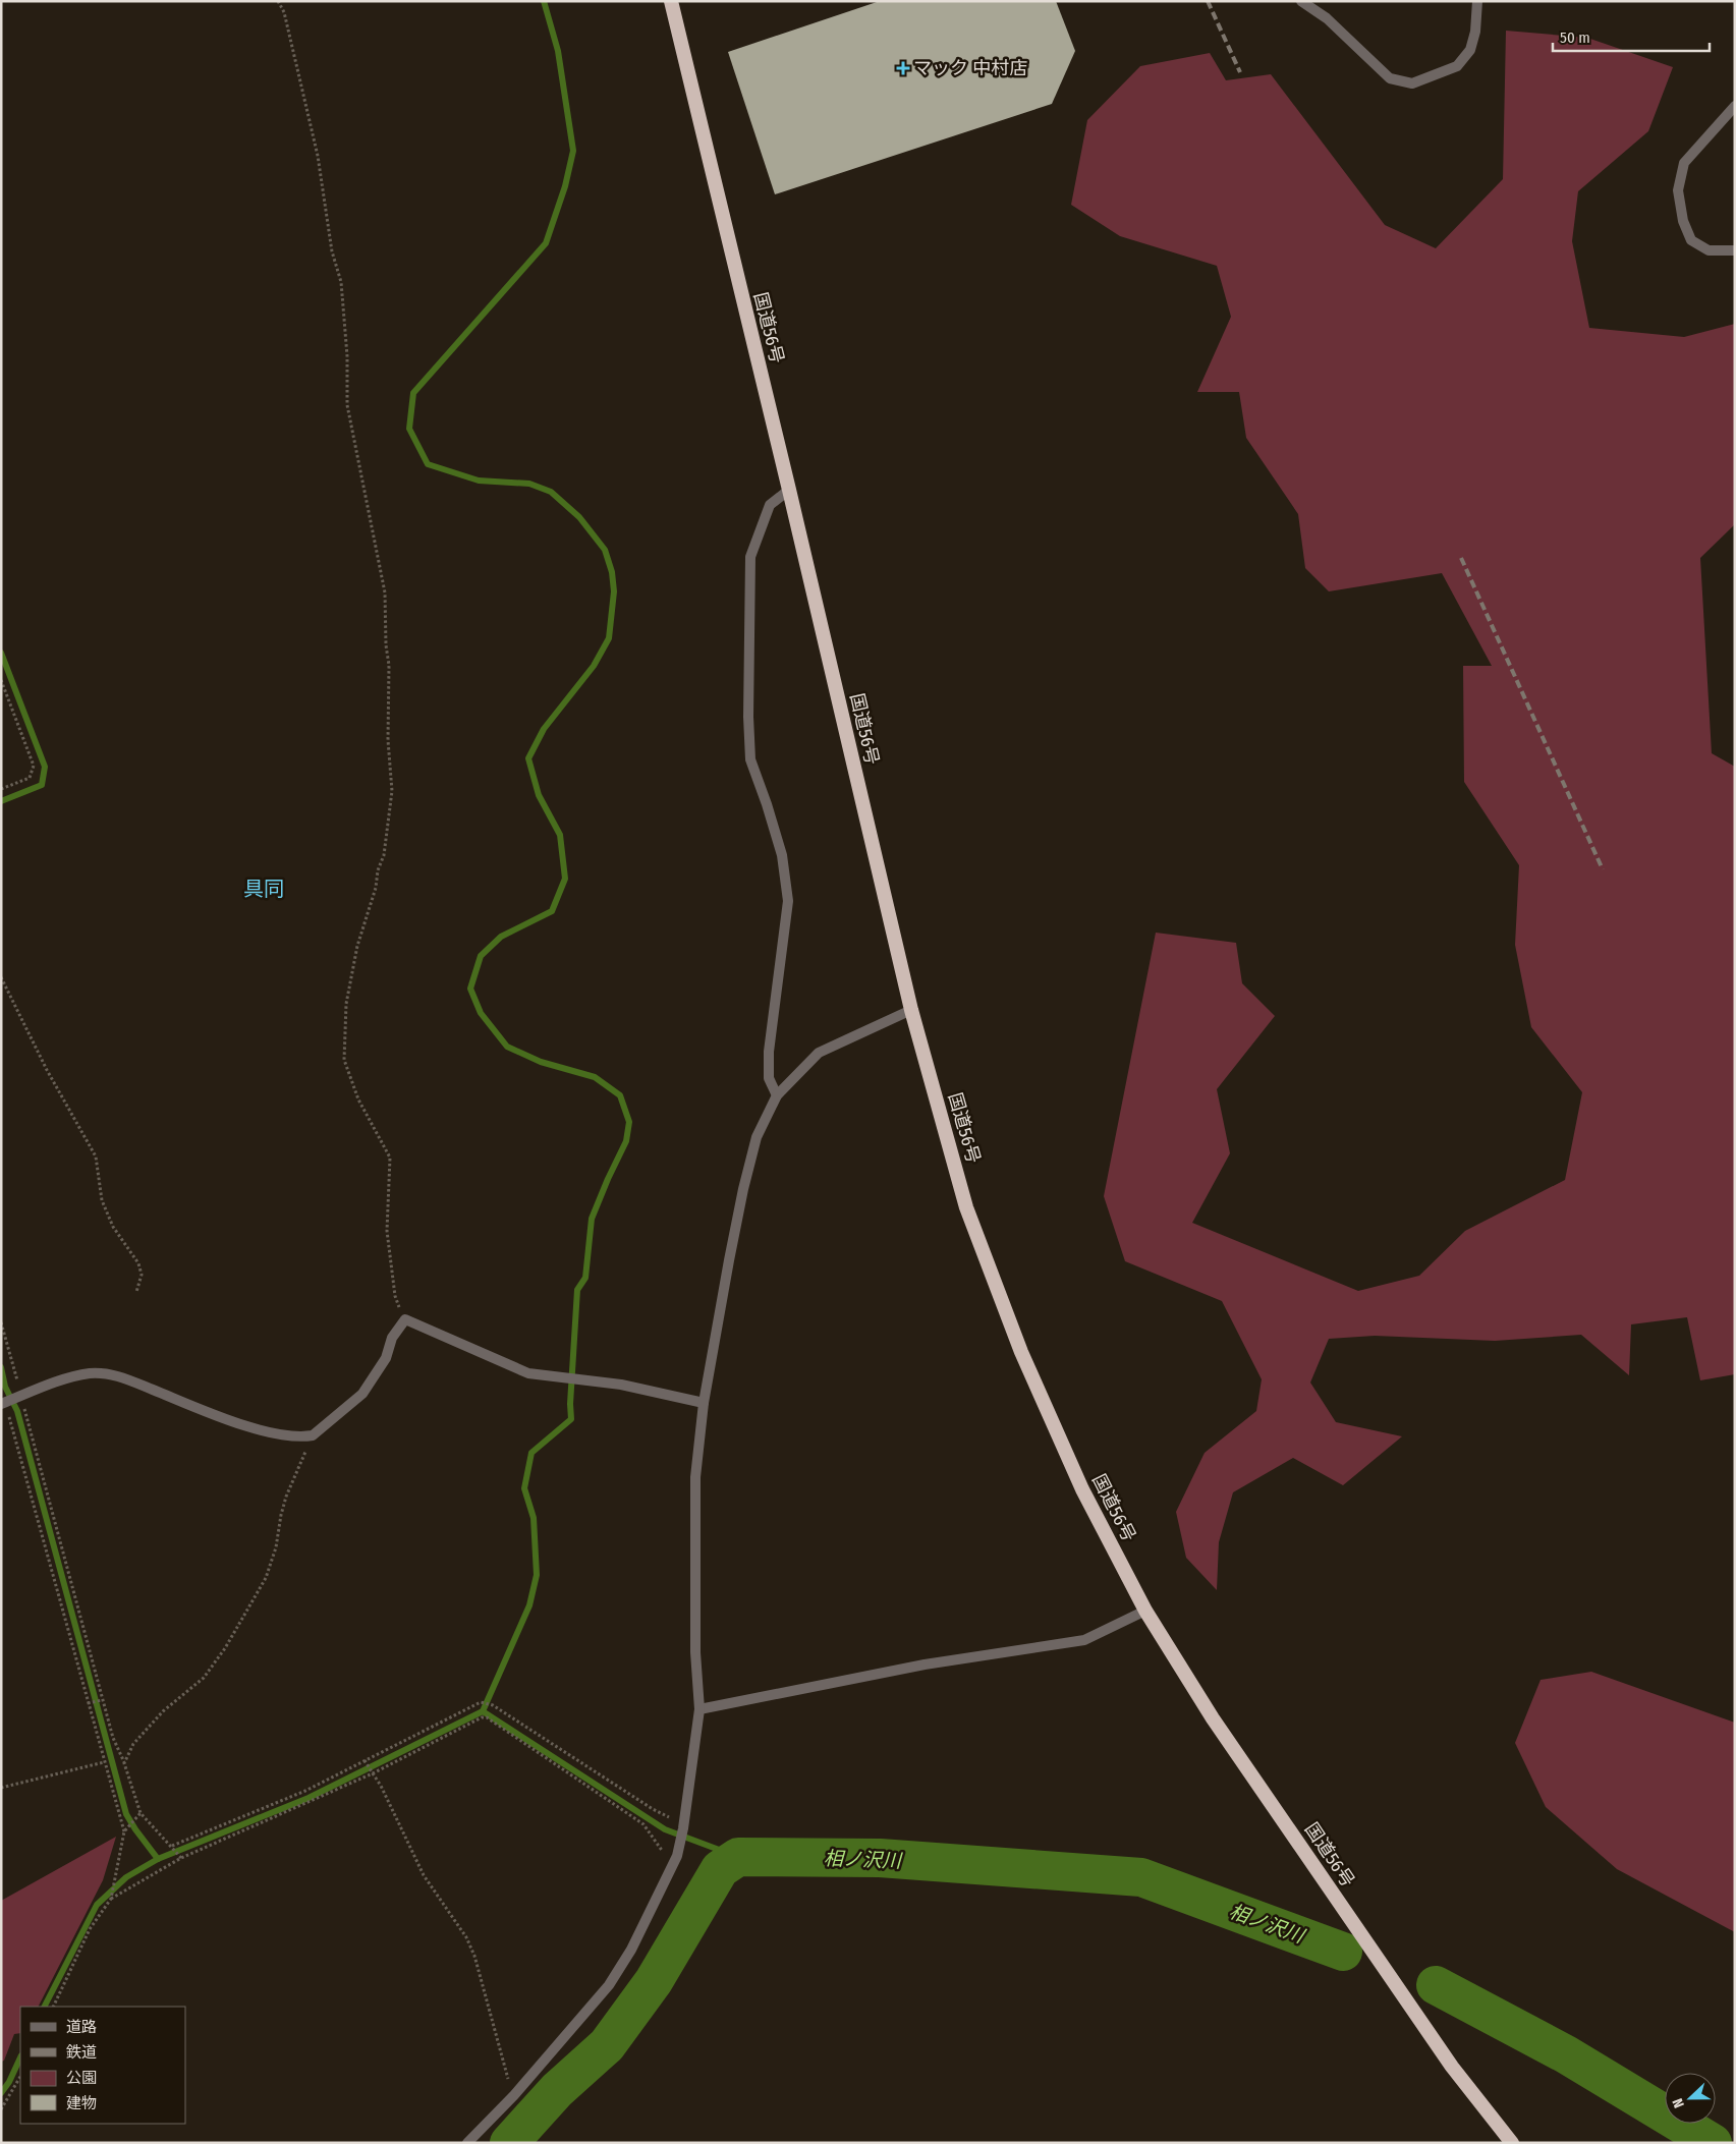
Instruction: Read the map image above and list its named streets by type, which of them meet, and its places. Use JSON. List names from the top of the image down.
{
  "streets": {
    "highway": ["国道56号"]
  },
  "districts": ["具同"],
  "water": ["相ノ沢川"],
  "places": {
    "health": ["マック 中村店"]
  },
  "legend": [
    "道路",
    "鉄道",
    "公園",
    "建物"
  ],
  "scale_bar": "50 m",
  "north": "left"
}
